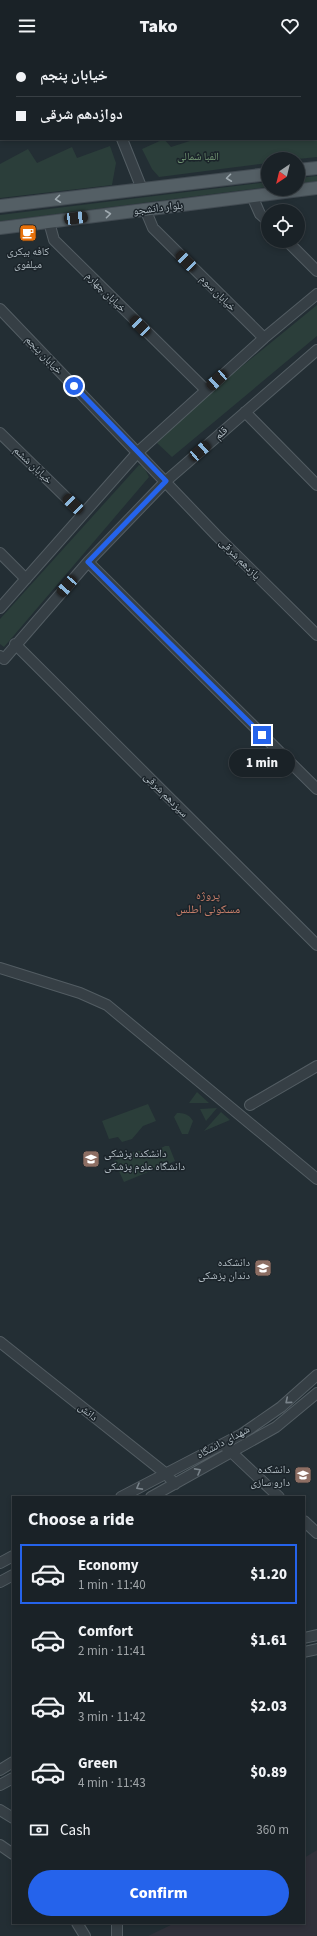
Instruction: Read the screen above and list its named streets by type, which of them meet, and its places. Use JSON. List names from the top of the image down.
{
  "streets": {
    "main road": ["بلوار دانشجو"],
    "street": [
      "خیابان چهارم",
      "خیابان سوم",
      "خیابان پنجم",
      "قلم",
      "خیابان ششم",
      "یازدهم شرقی",
      "سیزدهم شرقی",
      "دانش",
      "شهدای دانشگاه"
    ]
  },
  "crossings": [
    ["بلوار دانشجو", "خیابان چهارم"],
    ["بلوار دانشجو", "خیابان سوم"],
    ["خیابان پنجم", "قلم"],
    ["خیابان پنجم", "یازدهم شرقی"],
    ["قلم", "یازدهم شرقی"],
    ["قلم", "سیزدهم شرقی"],
    ["دانش", "شهدای دانشگاه"]
  ],
  "districts": ["پروژه مسکونی اطلس"],
  "parks": ["الفبا شمالی"],
  "places": {
    "cafe": ["کافه بیکری میلفوی"],
    "school or university": ["دانشکده پزشکی دانشگاه علوم پزشکی", "دانشکده دندان پزشکی", "دانشکده دارو سازی"]
  },
  "north": "bottom left",
  "page": {
    "header": "Tako",
    "banner": ["خیابان پنجم", "دوازدهم شرقی"],
    "bubble": "1 min",
    "heading": "Choose a ride",
    "list": [
      {
        "name": "Economy",
        "note": "1 min · 11:40",
        "value": "$1.20"
      },
      {
        "name": "Comfort",
        "note": "2 min · 11:41",
        "value": "$1.61"
      },
      {
        "name": "XL",
        "note": "3 min · 11:42",
        "value": "$2.03"
      },
      {
        "name": "Green",
        "note": "4 min · 11:43",
        "value": "$0.89"
      }
    ],
    "pay": ["Cash", "360 m"],
    "buttons": "Confirm"
  }
}
